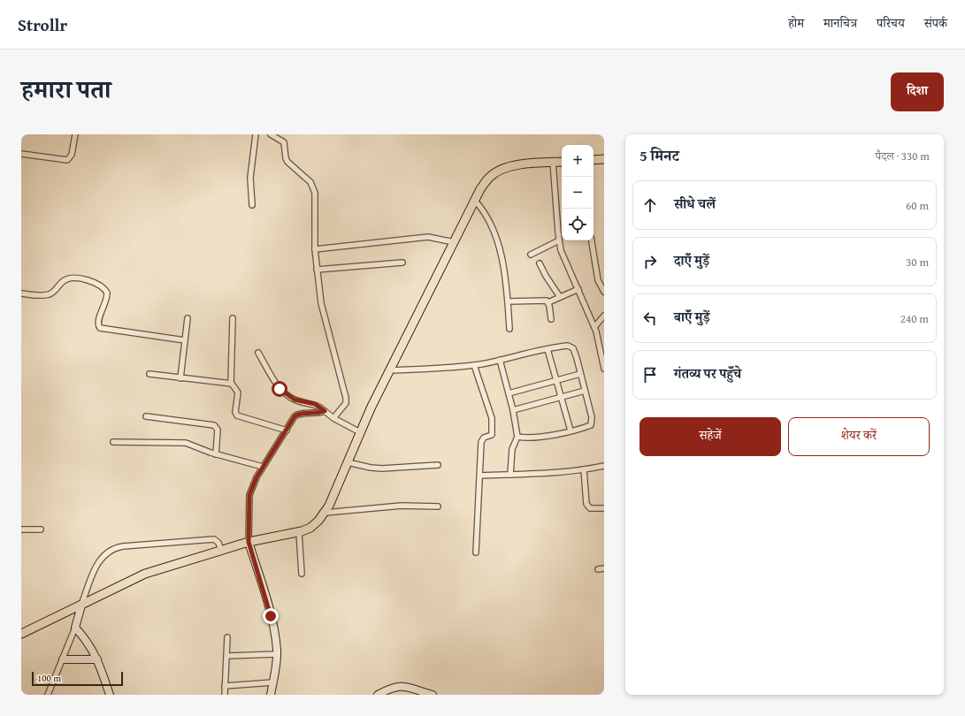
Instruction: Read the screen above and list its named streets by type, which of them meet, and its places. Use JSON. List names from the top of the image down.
{
  "scale_bar": "100 m",
  "page": {
    "header": "Strollr",
    "nav": [
      "होम",
      "मानचित्र",
      "परिचय",
      "संपर्क"
    ],
    "title": "हमारा पता",
    "buttons": [
      "दिशा",
      ["सहेजें", "शेयर करें"]
    ],
    "heading": ["5 मिनट", "पैदल · 330 m"],
    "map_buttons": ["+", "−"],
    "list": [
      ["सीधे चलें", "60 m"],
      ["दाएँ मुड़ें", "30 m"],
      ["बाएँ मुड़ें", "240 m"],
      "गंतव्य पर पहुँचे"
    ],
    "scale": "100 m"
  }
}
